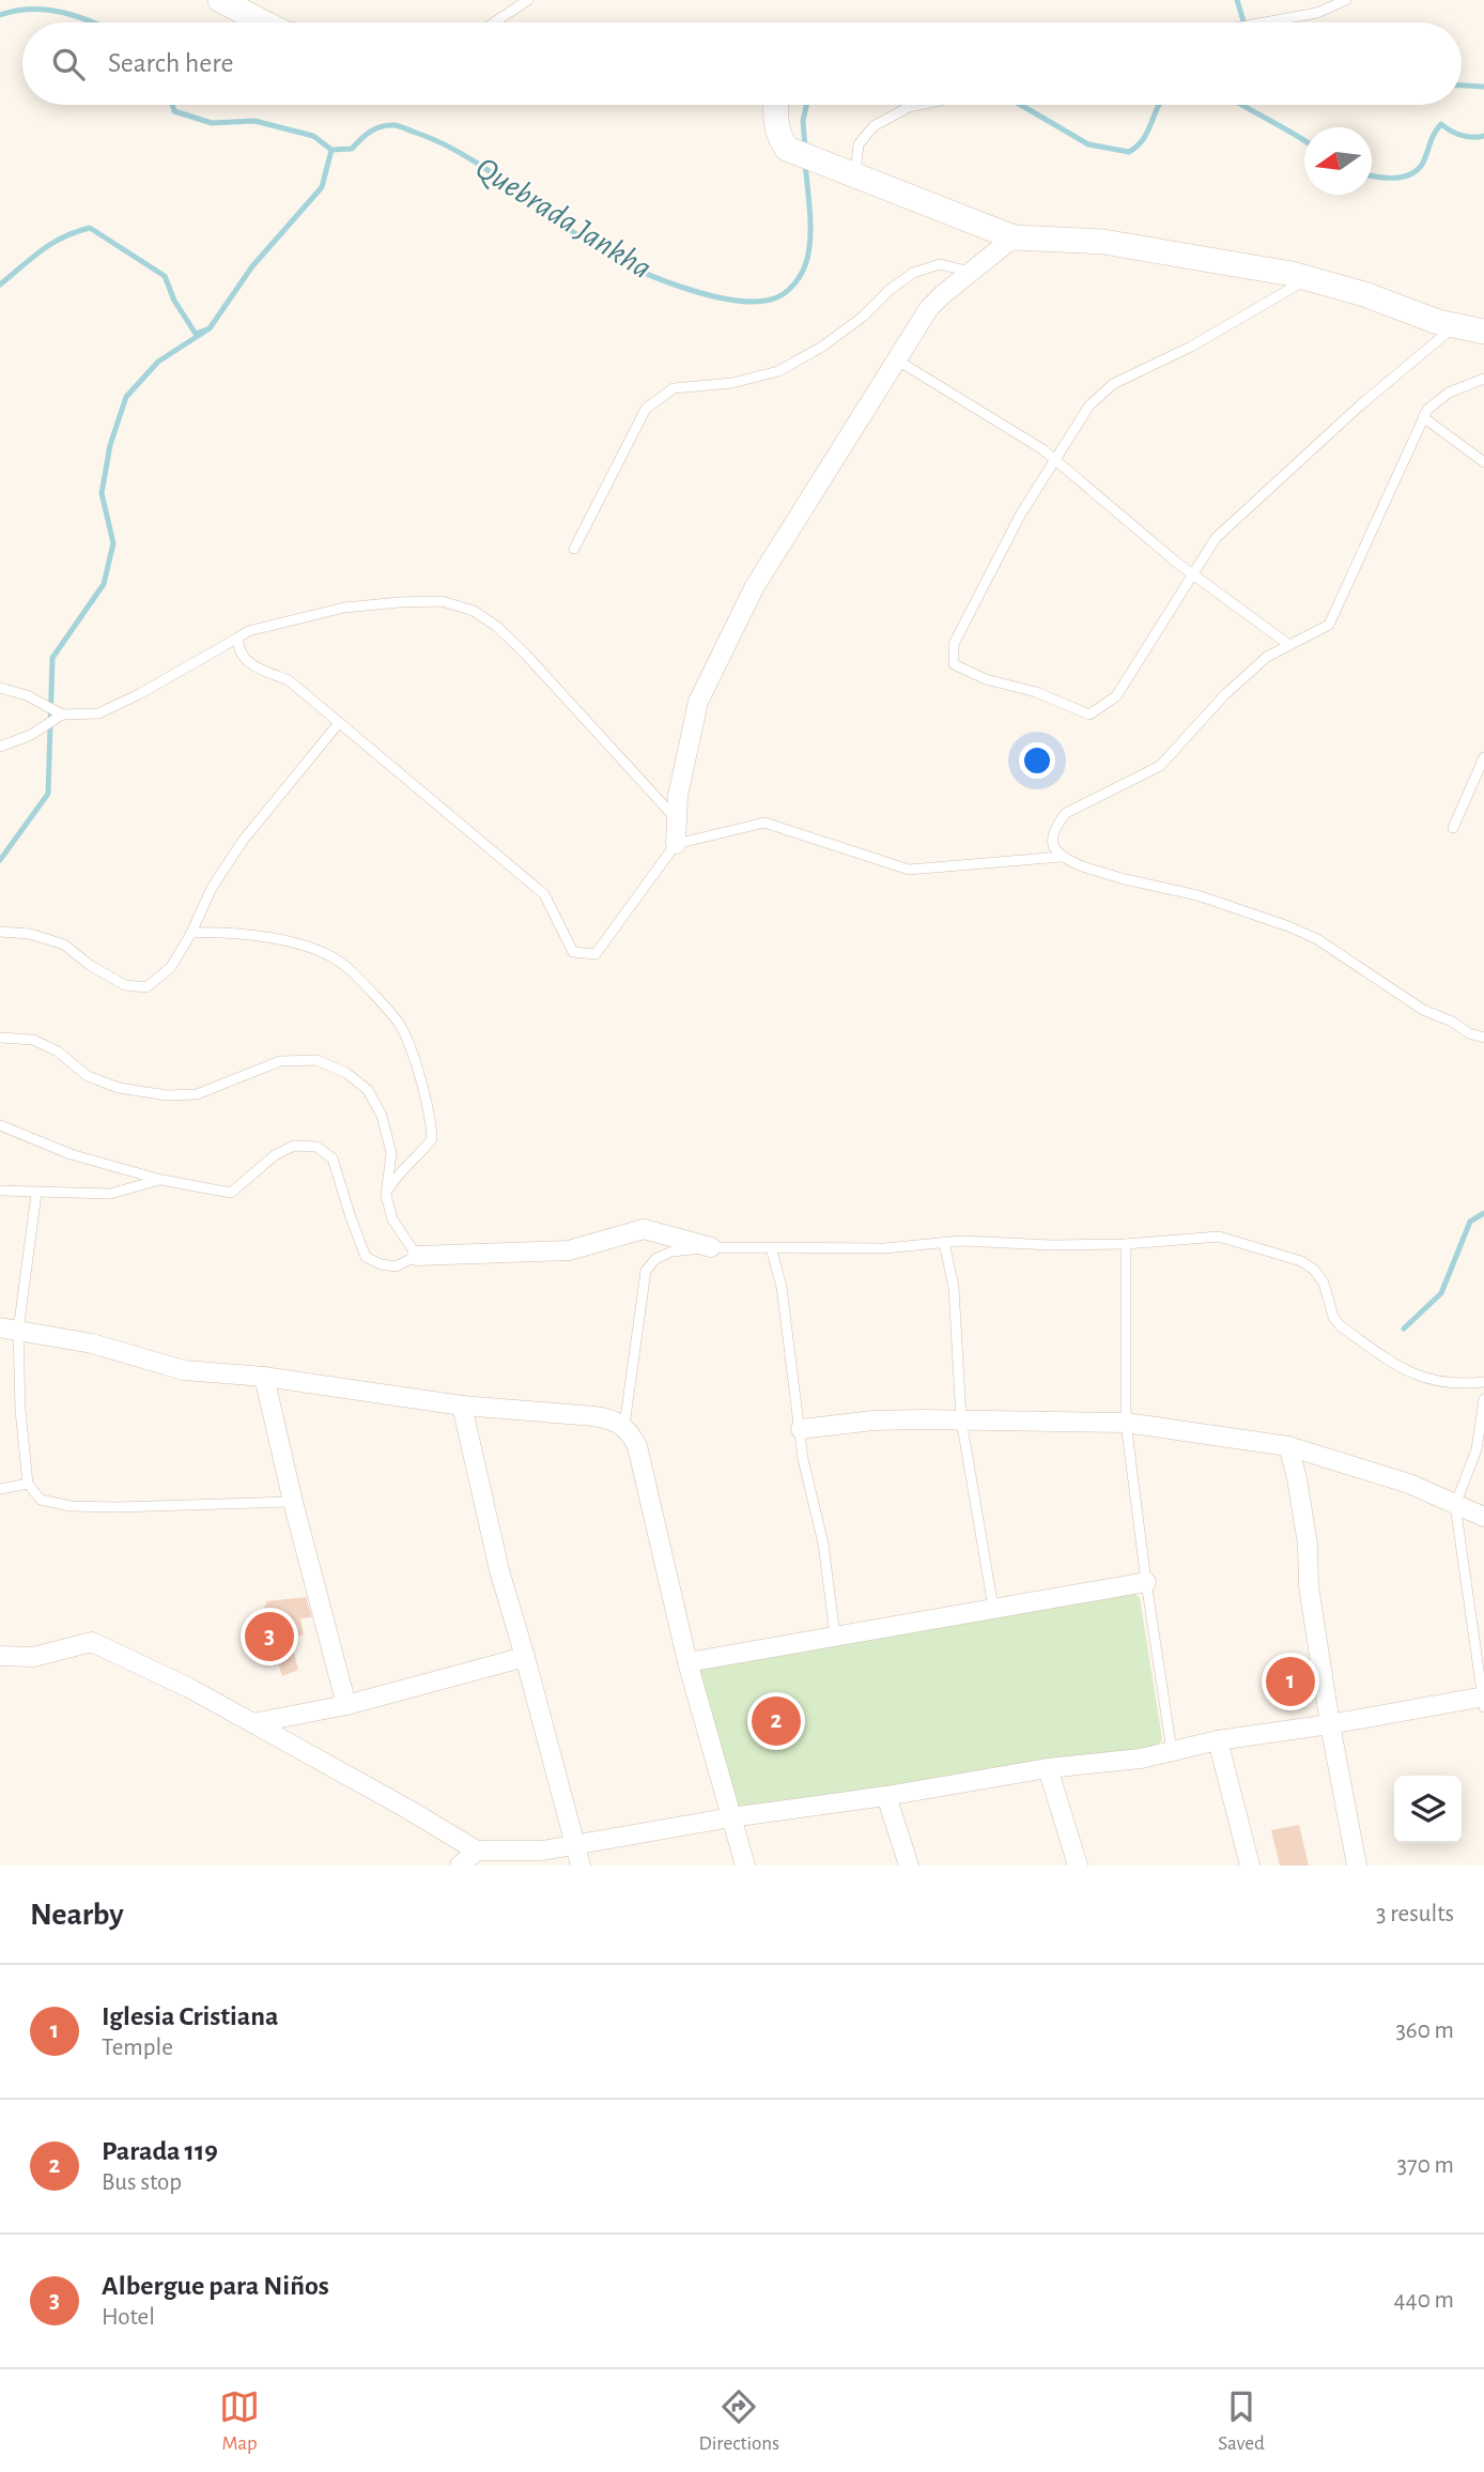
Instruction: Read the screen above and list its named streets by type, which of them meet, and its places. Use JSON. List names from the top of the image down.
{
  "water": ["Quebrada Jankha"],
  "north": "left",
  "page": {
    "search": "Search here",
    "pins": ["3", "1", "2"],
    "heading": ["Nearby", "3 results"],
    "list": [
      {
        "mark": "1",
        "name": "Iglesia Cristiana",
        "note": "Temple",
        "value": "360 m"
      },
      {
        "mark": "2",
        "name": "Parada 119",
        "note": "Bus stop",
        "value": "370 m"
      },
      {
        "mark": "3",
        "name": "Albergue para Niños",
        "note": "Hotel",
        "value": "440 m"
      }
    ],
    "nav": ["Map", "Directions", "Saved"]
  }
}
